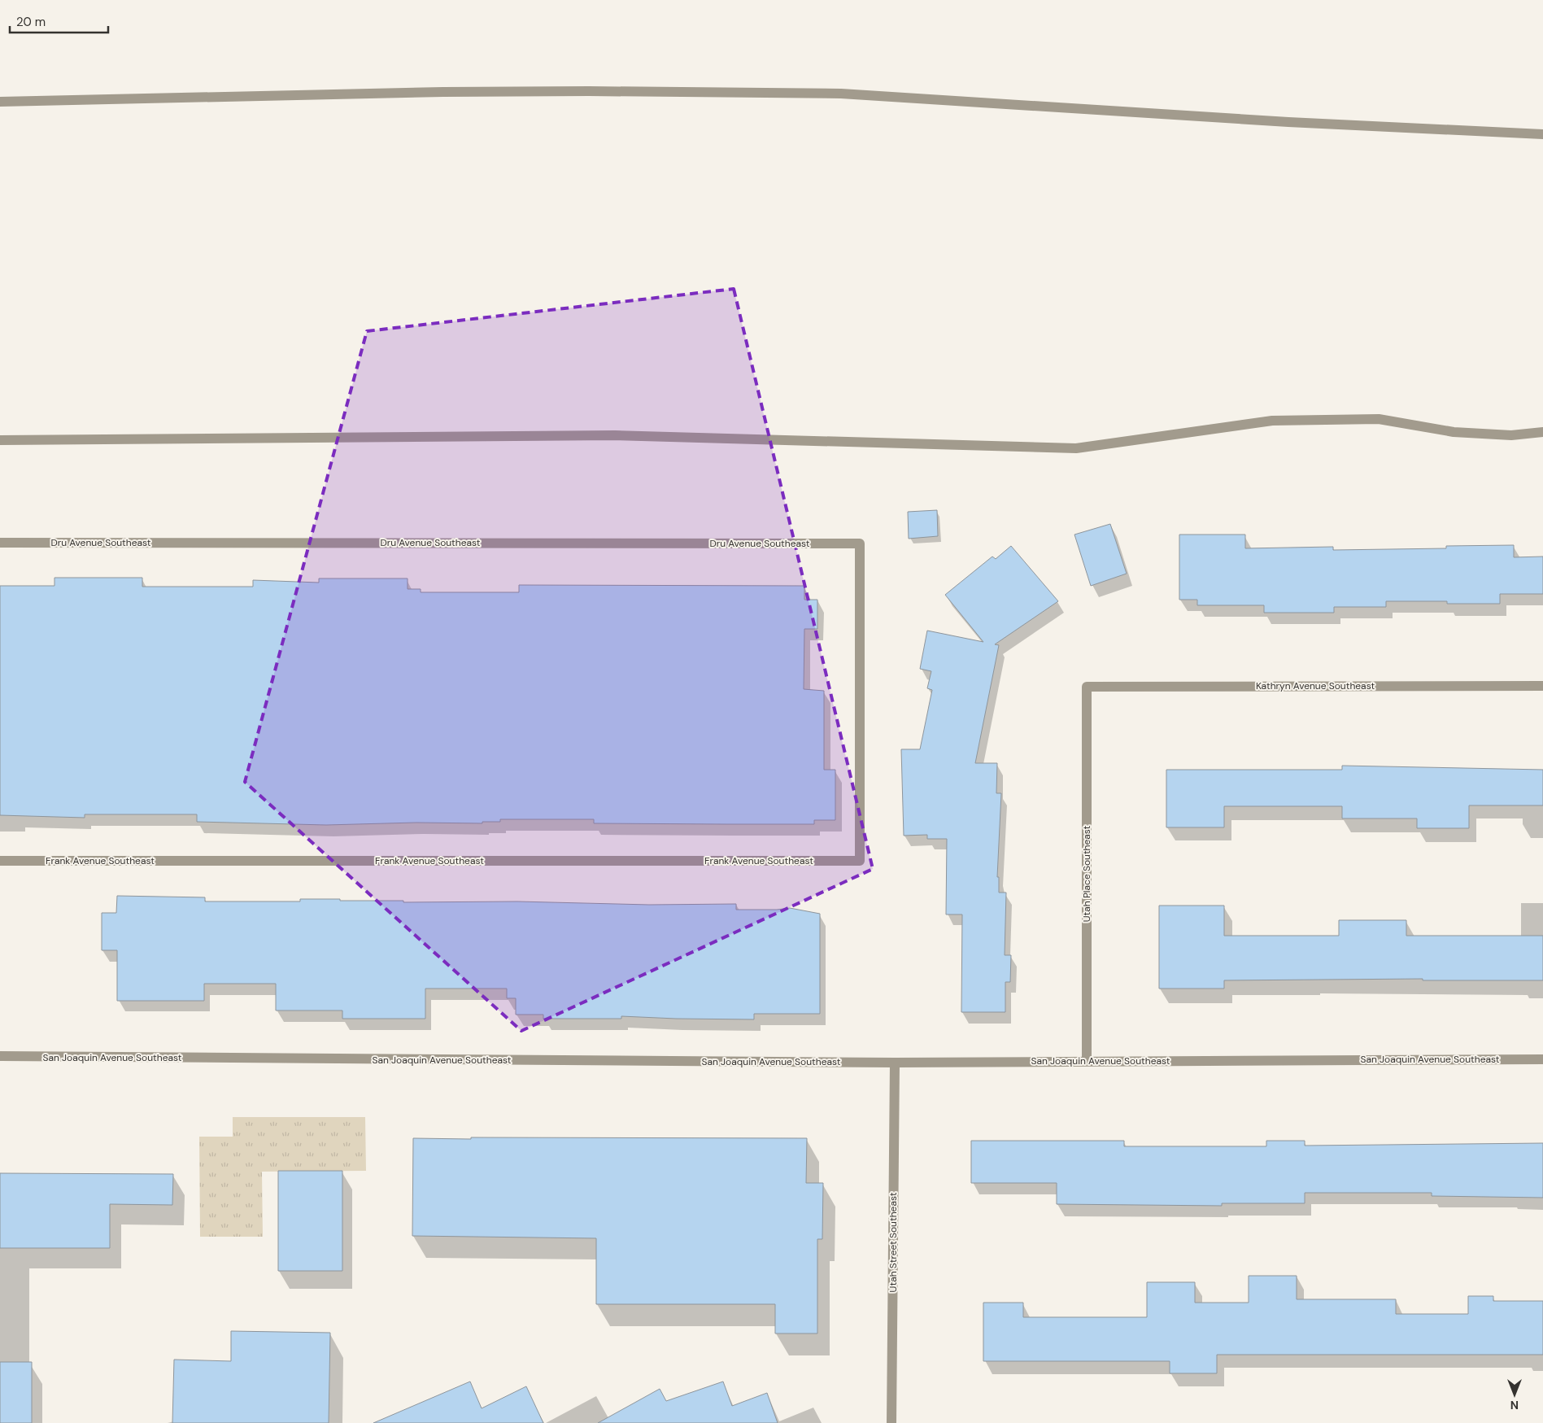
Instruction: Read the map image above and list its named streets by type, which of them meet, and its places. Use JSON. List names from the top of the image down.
{
  "streets": {
    "street": [
      "Dru Avenue Southeast",
      "Kathryn Avenue Southeast",
      "Frank Avenue Southeast",
      "Utah Place Southeast",
      "San Joaquin Avenue Southeast",
      "Utah Street Southeast"
    ]
  },
  "crossings": [
    ["Dru Avenue Southeast", "Frank Avenue Southeast"],
    ["Kathryn Avenue Southeast", "Utah Place Southeast"],
    ["Utah Place Southeast", "San Joaquin Avenue Southeast"],
    ["San Joaquin Avenue Southeast", "Utah Street Southeast"]
  ],
  "scale_bar": "20 m",
  "north": "bottom"
}
